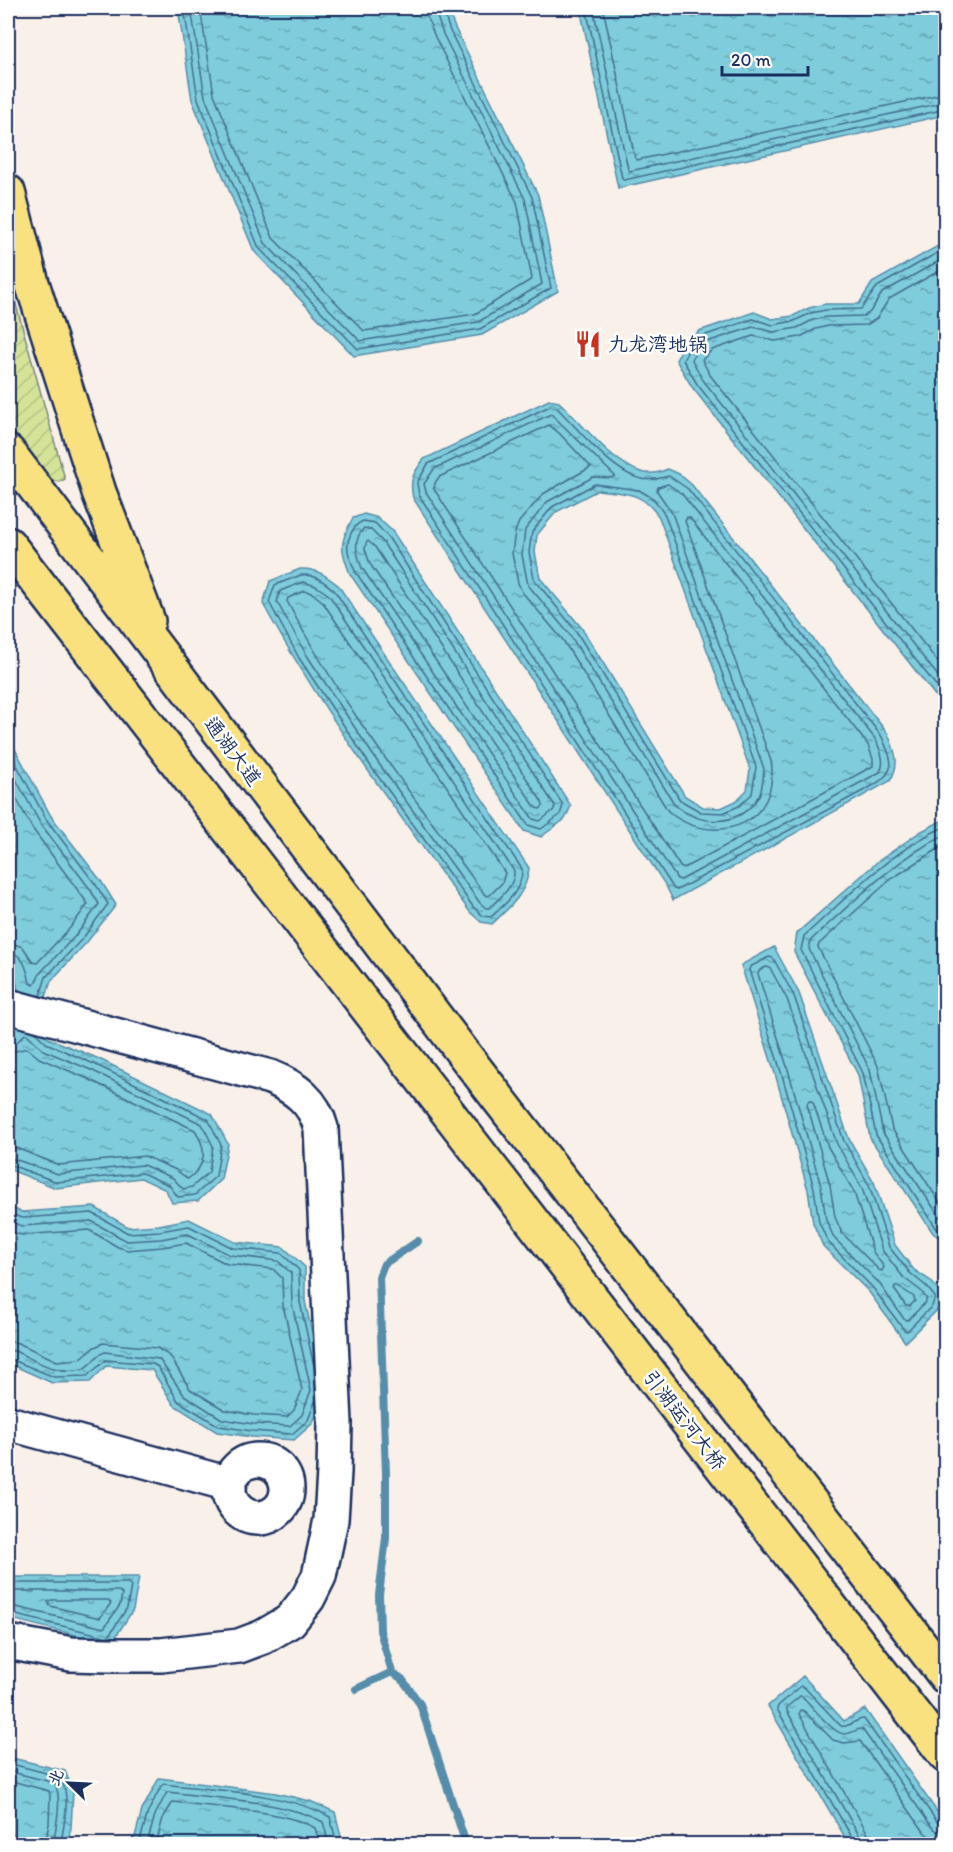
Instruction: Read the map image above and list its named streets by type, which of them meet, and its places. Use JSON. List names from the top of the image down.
{
  "streets": {
    "main road": ["通湖大道", "引湖运河大桥"]
  },
  "places": {
    "restaurant": ["九龙湾地锅"]
  },
  "scale_bar": "20 m",
  "north": "top left"
}
